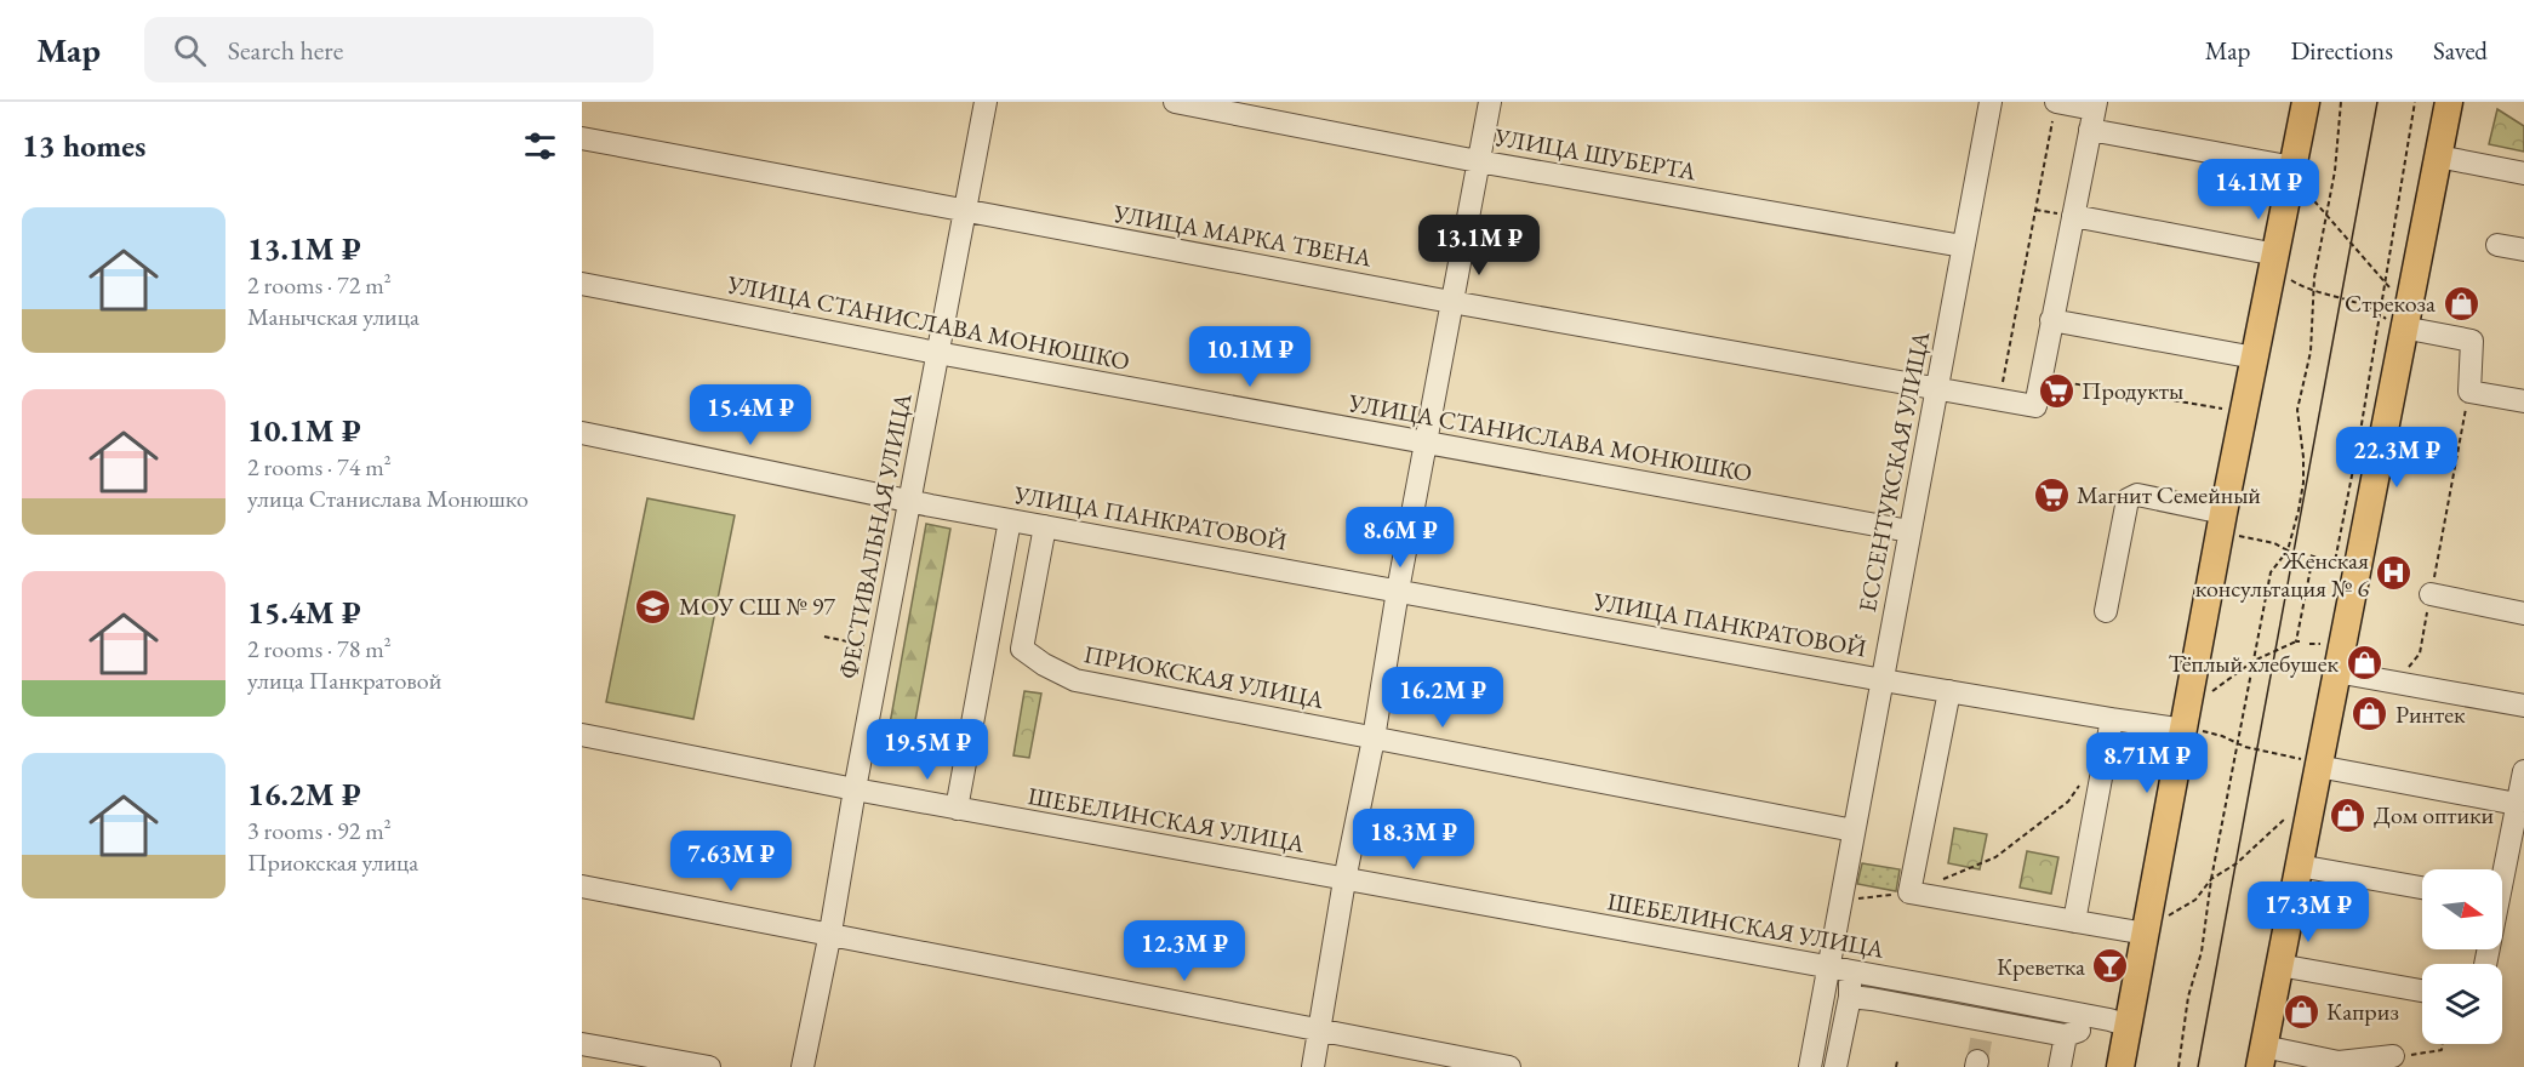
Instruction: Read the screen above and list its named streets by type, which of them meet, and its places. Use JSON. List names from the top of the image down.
{
  "streets": {
    "street": [
      "УЛИЦА ШУБЕРТА",
      "УЛИЦА МАРКА ТВЕНА",
      "УЛИЦА СТАНИСЛАВА МОНЮШКО",
      "ЕССЕНТУКСКАЯ УЛИЦА",
      "УЛИЦА ПАНКРАТОВОЙ",
      "ФЕСТИВАЛЬНАЯ УЛИЦА",
      "ПРИОКСКАЯ УЛИЦА",
      "ШЕБЕЛИНСКАЯ УЛИЦА"
    ]
  },
  "crossings": [
    ["УЛИЦА ШУБЕРТА", "ЕССЕНТУКСКАЯ УЛИЦА"],
    ["УЛИЦА МАРКА ТВЕНА", "ЕССЕНТУКСКАЯ УЛИЦА"],
    ["УЛИЦА МАРКА ТВЕНА", "ФЕСТИВАЛЬНАЯ УЛИЦА"],
    ["УЛИЦА СТАНИСЛАВА МОНЮШКО", "ЕССЕНТУКСКАЯ УЛИЦА"],
    ["УЛИЦА СТАНИСЛАВА МОНЮШКО", "ФЕСТИВАЛЬНАЯ УЛИЦА"],
    ["ЕССЕНТУКСКАЯ УЛИЦА", "УЛИЦА ПАНКРАТОВОЙ"],
    ["ЕССЕНТУКСКАЯ УЛИЦА", "ПРИОКСКАЯ УЛИЦА"],
    ["ЕССЕНТУКСКАЯ УЛИЦА", "ШЕБЕЛИНСКАЯ УЛИЦА"],
    ["УЛИЦА ПАНКРАТОВОЙ", "ФЕСТИВАЛЬНАЯ УЛИЦА"],
    ["УЛИЦА ПАНКРАТОВОЙ", "ПРИОКСКАЯ УЛИЦА"],
    ["ФЕСТИВАЛЬНАЯ УЛИЦА", "ШЕБЕЛИНСКАЯ УЛИЦА"]
  ],
  "places": {
    "shop": [
      "Стрекоза",
      "Тёплый хлебушек",
      "Ринтек",
      "Дом оптики",
      "Каприз"
    ],
    "supermarket": ["Продукты", "Магнит Семейный"],
    "hospital": ["Женская консультация № 6"],
    "school or university": ["МОУ СШ № 97"],
    "bar": ["Креветка"]
  },
  "north": "right",
  "page": {
    "header": "Map",
    "search": "Search here",
    "nav": ["Map", "Directions", "Saved"],
    "heading": "13 homes",
    "price": [
      "14.1M ₽",
      "13.1M ₽",
      "10.1M ₽",
      "15.4M ₽",
      "22.3M ₽",
      "8.6M ₽",
      "16.2M ₽",
      "19.5M ₽",
      "8.71M ₽",
      "18.3M ₽",
      "7.63M ₽",
      "17.3M ₽",
      "12.3M ₽"
    ],
    "list": [
      {
        "name": "13.1M ₽",
        "note": "2 rooms · 72 m² · Манычская улица"
      },
      {
        "name": "10.1M ₽",
        "note": "2 rooms · 74 m² · улица Станислава Монюшко"
      },
      {
        "name": "15.4M ₽",
        "note": "2 rooms · 78 m² · улица Панкратовой"
      },
      {
        "name": "16.2M ₽",
        "note": "3 rooms · 92 m² · Приокская улица"
      }
    ]
  }
}
